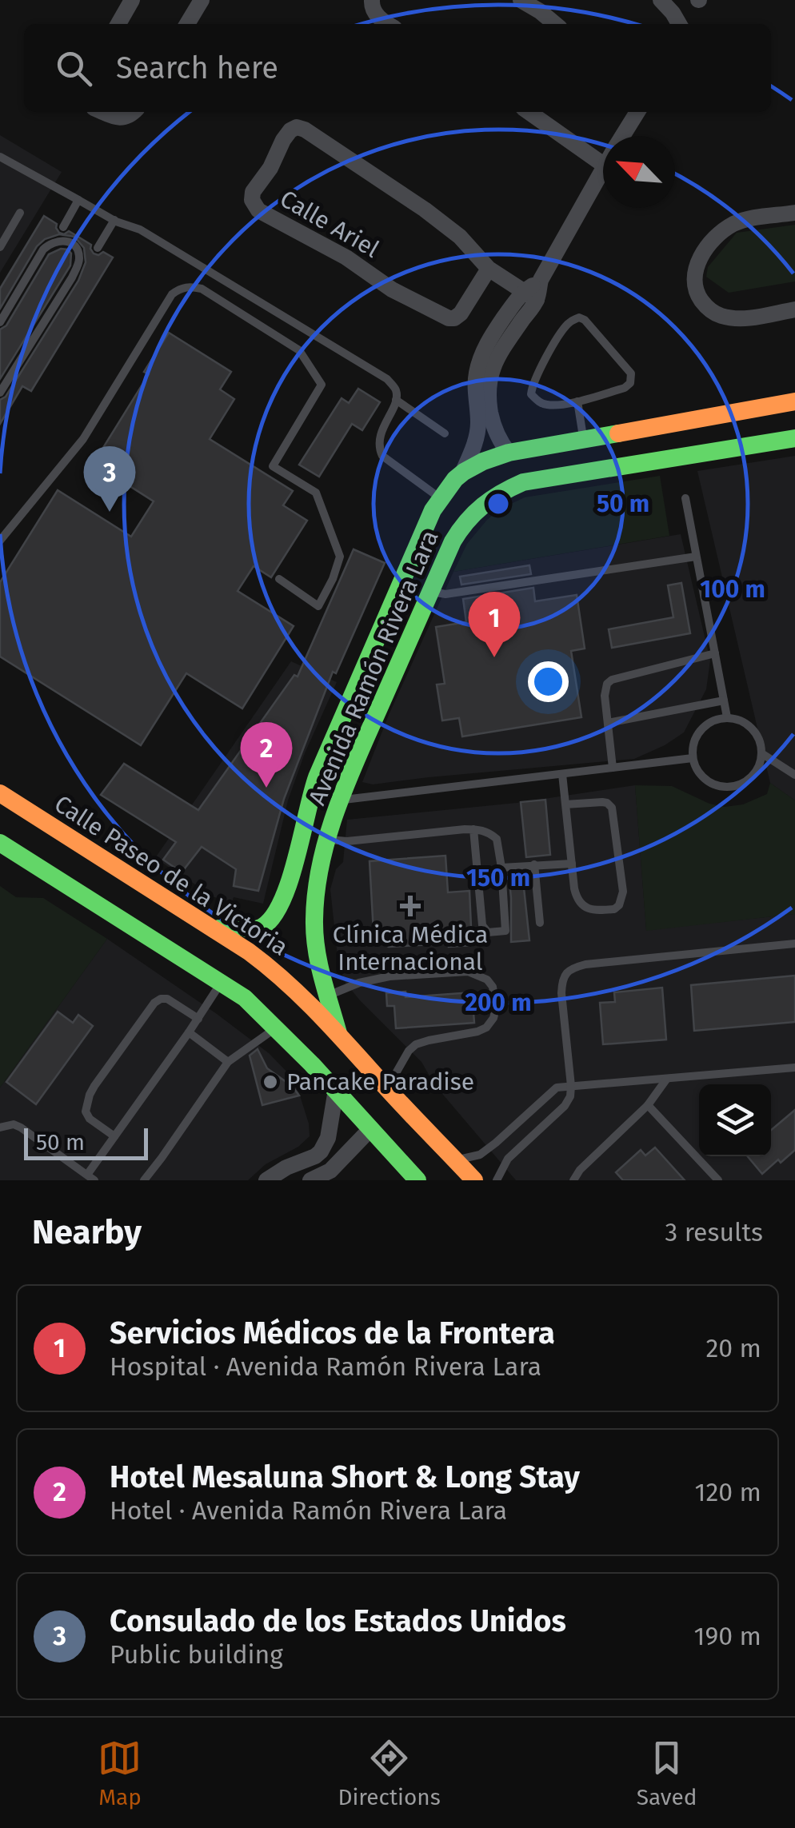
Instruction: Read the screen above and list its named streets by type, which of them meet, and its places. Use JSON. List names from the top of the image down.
{
  "streets": {
    "street": ["Calle Ariel", "Avenida Ramón Rivera Lara", "Calle Paseo de la Victoria"]
  },
  "crossings": [
    ["Avenida Ramón Rivera Lara", "Calle Paseo de la Victoria"]
  ],
  "places": {
    "health": ["Clínica Médica Internacional"],
    "other": ["Pancake Paradise"]
  },
  "scale_bar": "50 m",
  "north": "top left",
  "page": {
    "search": "Search here",
    "pins": ["3", "1", "2"],
    "scale": "50 m",
    "heading": ["Nearby", "3 results"],
    "list": [
      {
        "mark": "1",
        "name": "Servicios Médicos de la Frontera",
        "note": "Hospital · Avenida Ramón Rivera Lara",
        "value": "20 m"
      },
      {
        "mark": "2",
        "name": "Hotel Mesaluna Short & Long Stay",
        "note": "Hotel · Avenida Ramón Rivera Lara",
        "value": "120 m"
      },
      {
        "mark": "3",
        "name": "Consulado de los Estados Unidos",
        "note": "Public building",
        "value": "190 m"
      }
    ],
    "nav": ["Map", "Directions", "Saved"]
  },
  "rings": [
    "50 m",
    "100 m",
    "150 m",
    "200 m"
  ]
}
